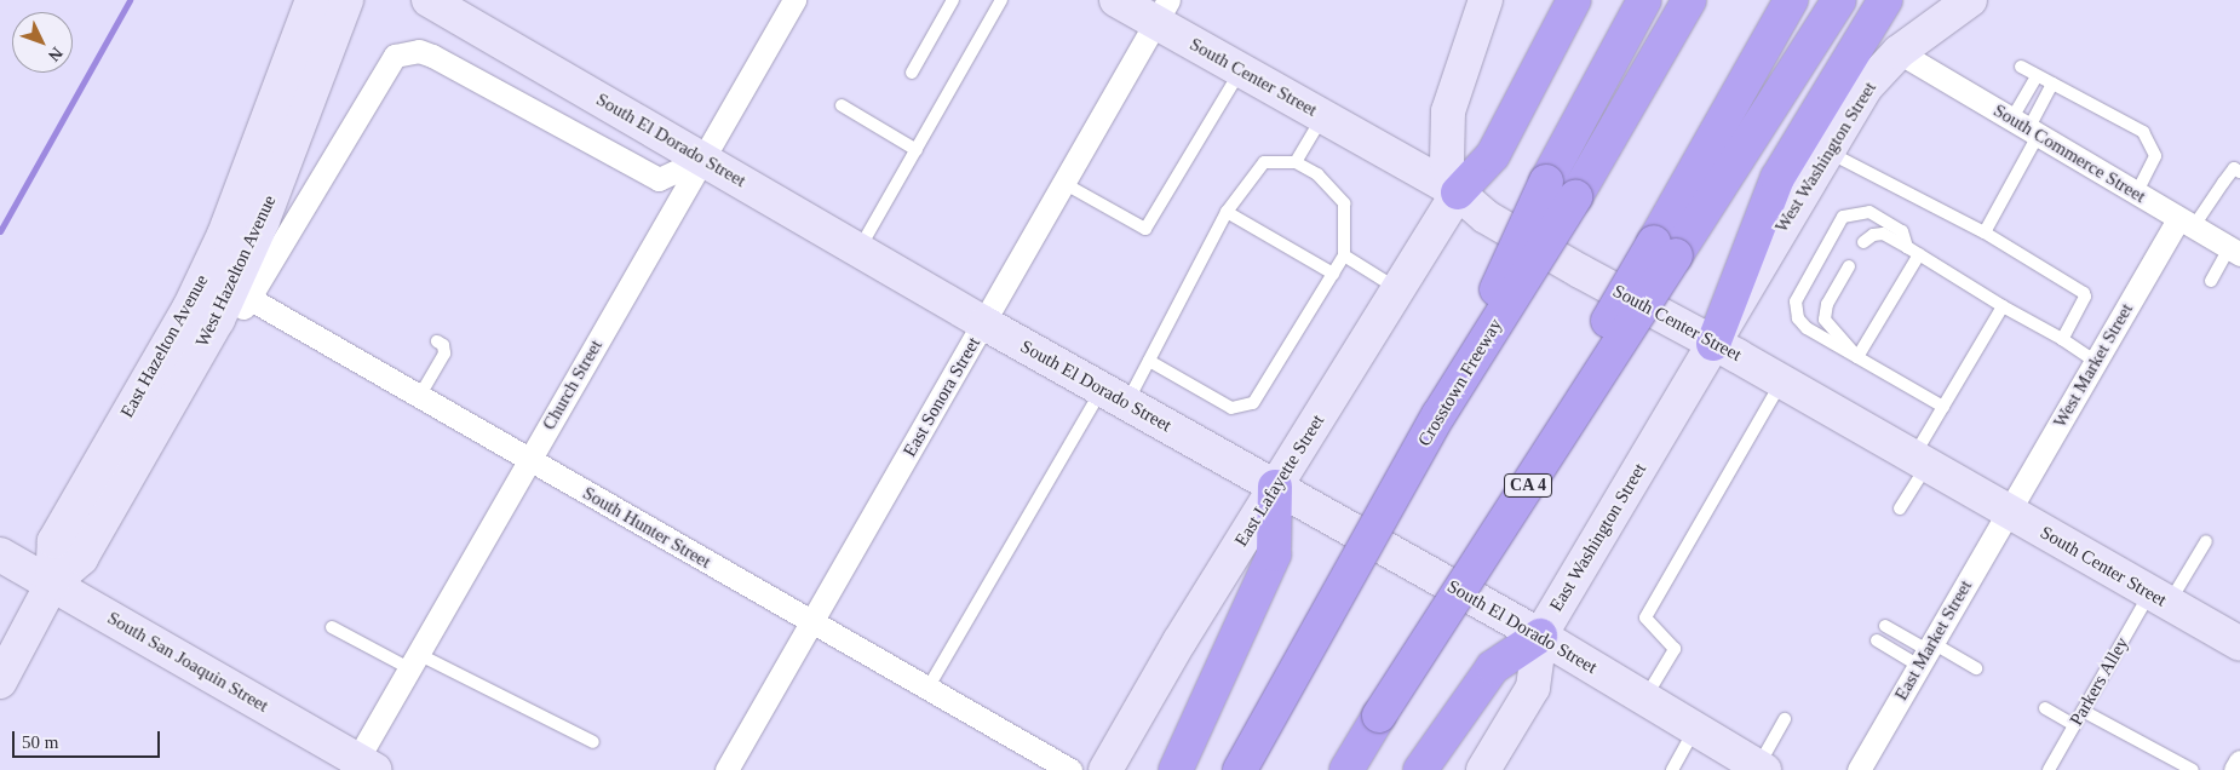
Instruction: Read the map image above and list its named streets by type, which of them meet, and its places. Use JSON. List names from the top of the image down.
{
  "streets": {
    "highway": ["Crosstown Freeway", "CA 4"],
    "main road": [
      "South Center Street",
      "South El Dorado Street",
      "West Washington Street",
      "West Hazelton Avenue",
      "East Hazelton Avenue",
      "East Lafayette Street",
      "East Washington Street",
      "South San Joaquin Street"
    ],
    "street": [
      "South Commerce Street",
      "West Market Street",
      "Church Street",
      "East Sonora Street",
      "South Hunter Street",
      "East Market Street"
    ],
    "lane": ["Parkers Alley"]
  },
  "crossings": [
    ["South Center Street", "West Washington Street"],
    ["South Center Street", "West Market Street"],
    ["South Center Street", "East Sonora Street"],
    ["South Center Street", "East Lafayette Street"],
    ["South Center Street", "East Washington Street"],
    ["South Center Street", "East Market Street"],
    ["South Center Street", "Parkers Alley"],
    ["South El Dorado Street", "Church Street"],
    ["South El Dorado Street", "East Sonora Street"],
    ["South El Dorado Street", "East Lafayette Street"],
    ["South El Dorado Street", "East Washington Street"],
    ["South Commerce Street", "West Washington Street"],
    ["South Commerce Street", "West Market Street"],
    ["West Washington Street", "East Washington Street"],
    ["West Hazelton Avenue", "East Hazelton Avenue"],
    ["West Hazelton Avenue", "South Hunter Street"],
    ["West Hazelton Avenue", "South San Joaquin Street"],
    ["East Hazelton Avenue", "South San Joaquin Street"],
    ["West Market Street", "East Market Street"],
    ["Church Street", "South Hunter Street"],
    ["Church Street", "South San Joaquin Street"],
    ["East Sonora Street", "South Hunter Street"]
  ],
  "scale_bar": "50 m",
  "north": "bottom right"
}
